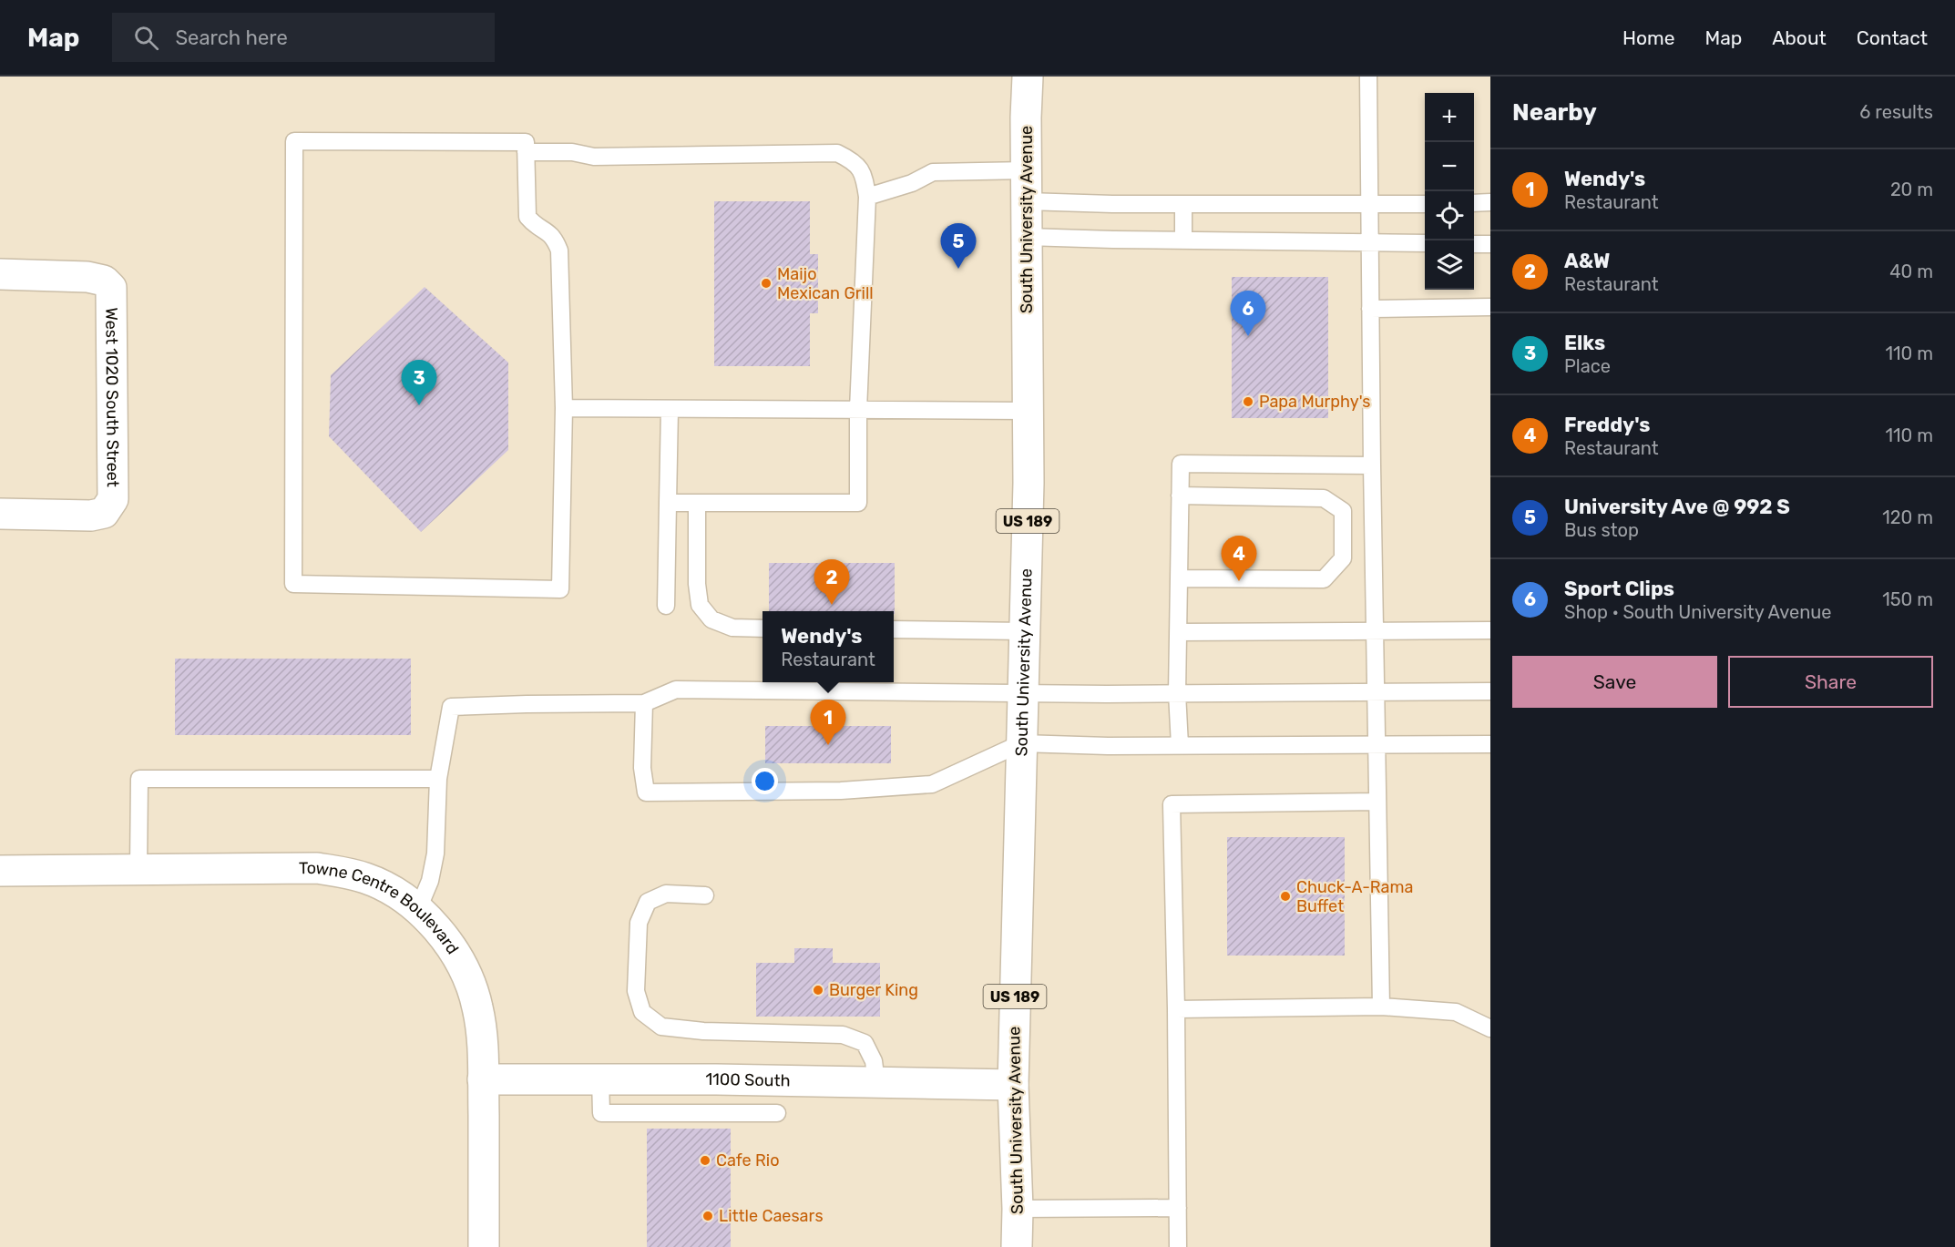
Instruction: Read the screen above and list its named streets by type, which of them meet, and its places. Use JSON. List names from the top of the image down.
{
  "streets": {
    "main road": [
      "South University Avenue",
      "West 1020 South Street",
      "US 189",
      "Towne Centre Boulevard",
      "1100 South"
    ]
  },
  "crossings": [
    ["South University Avenue", "1100 South"],
    ["Towne Centre Boulevard", "1100 South"]
  ],
  "places": [
    "Maijo Mexican Grill",
    "Papa Murphy's",
    "Chuck-A-Rama Buffet",
    "Burger King",
    "Cafe Rio",
    "Little Caesars"
  ],
  "page": {
    "header": "Map",
    "search": "Search here",
    "nav": [
      "Home",
      "Map",
      "About",
      "Contact"
    ],
    "heading": ["Nearby", "6 results"],
    "map_buttons": ["+", "−"],
    "list": [
      {
        "mark": "1",
        "name": "Wendy's",
        "note": "Restaurant",
        "value": "20 m"
      },
      {
        "mark": "2",
        "name": "A&W",
        "note": "Restaurant",
        "value": "40 m"
      },
      {
        "mark": "3",
        "name": "Elks",
        "note": "Place",
        "value": "110 m"
      },
      {
        "mark": "4",
        "name": "Freddy's",
        "note": "Restaurant",
        "value": "110 m"
      },
      {
        "mark": "5",
        "name": "University Ave @ 992 S",
        "note": "Bus stop",
        "value": "120 m"
      },
      {
        "mark": "6",
        "name": "Sport Clips",
        "note": "Shop · South University Avenue",
        "value": "150 m"
      }
    ],
    "pins": [
      "5",
      "6",
      "3",
      "4",
      "2",
      "1"
    ],
    "popup": ["Wendy's", "Restaurant"],
    "buttons": ["Save", "Share"]
  }
}
